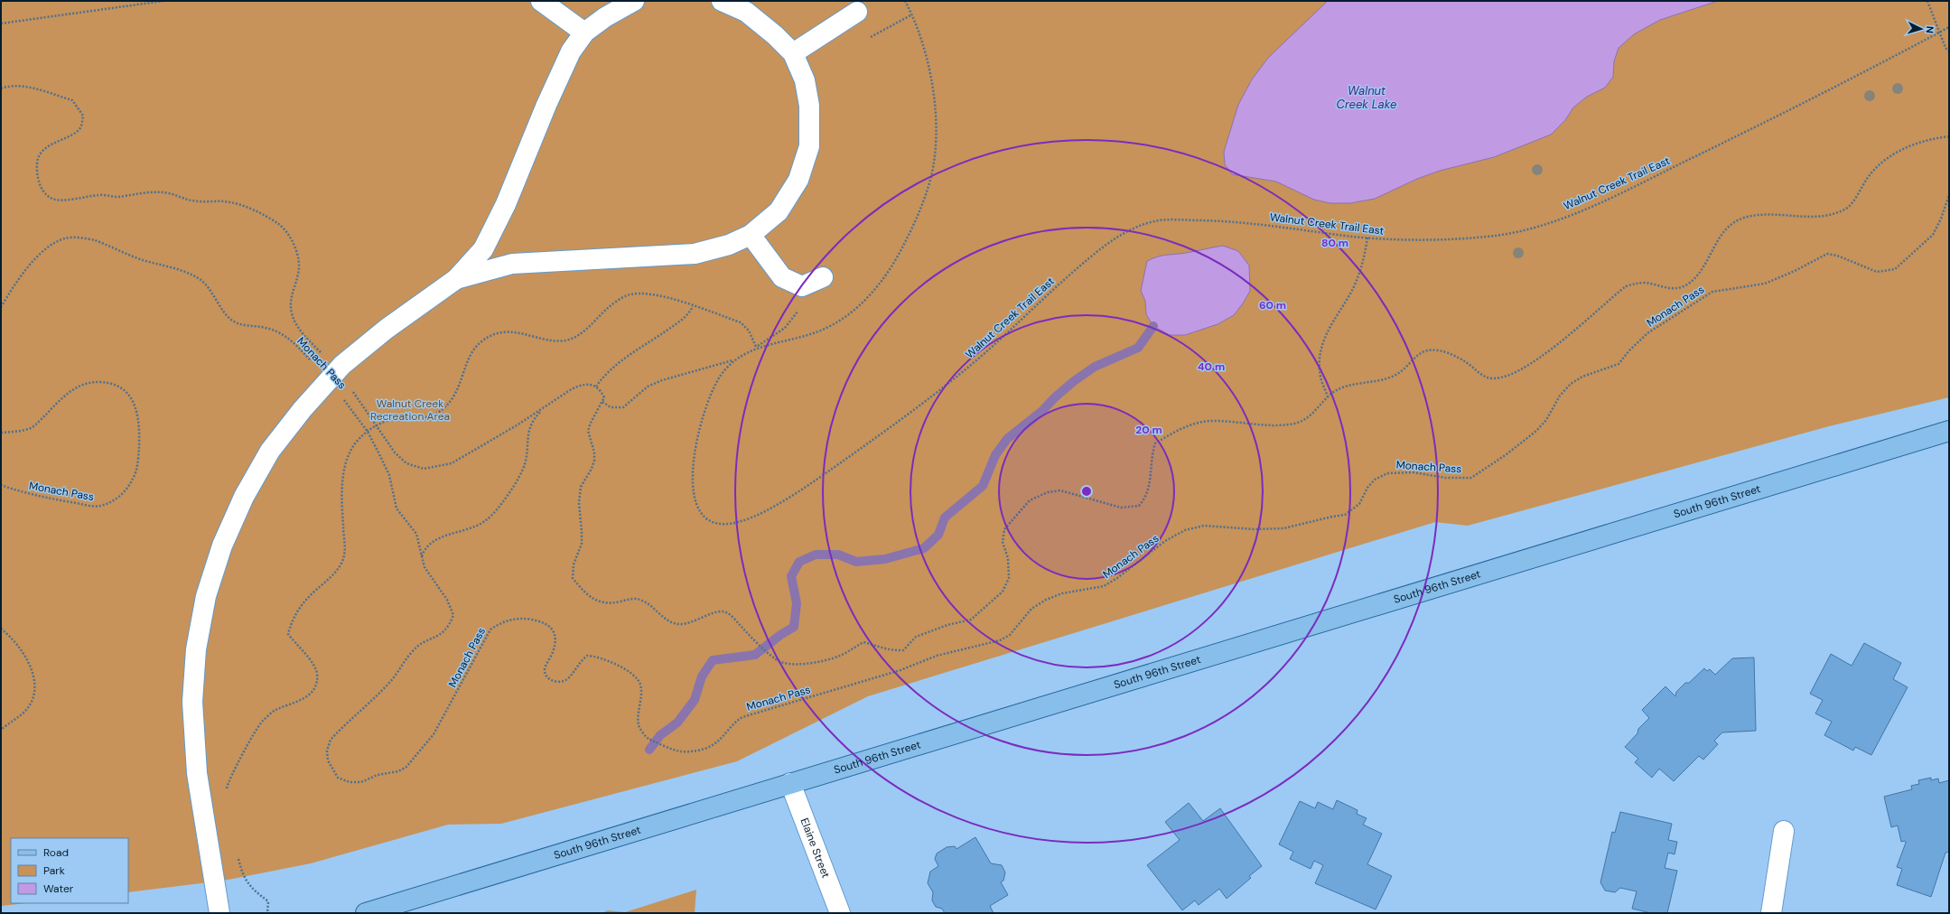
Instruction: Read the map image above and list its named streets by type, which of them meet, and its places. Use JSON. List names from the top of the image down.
{
  "streets": {
    "main road": ["South 96th Street"],
    "street": ["Elaine Street"],
    "path": ["Walnut Creek Trail East", "Monach Pass"]
  },
  "crossings": [
    ["South 96th Street", "Elaine Street"]
  ],
  "water": ["Walnut Creek Lake"],
  "parks": ["Walnut Creek Recreation Area"],
  "legend": ["Road", "Park", "Water"],
  "north": "right",
  "rings": [
    "80 m",
    "60 m",
    "40 m",
    "20 m"
  ]
}
